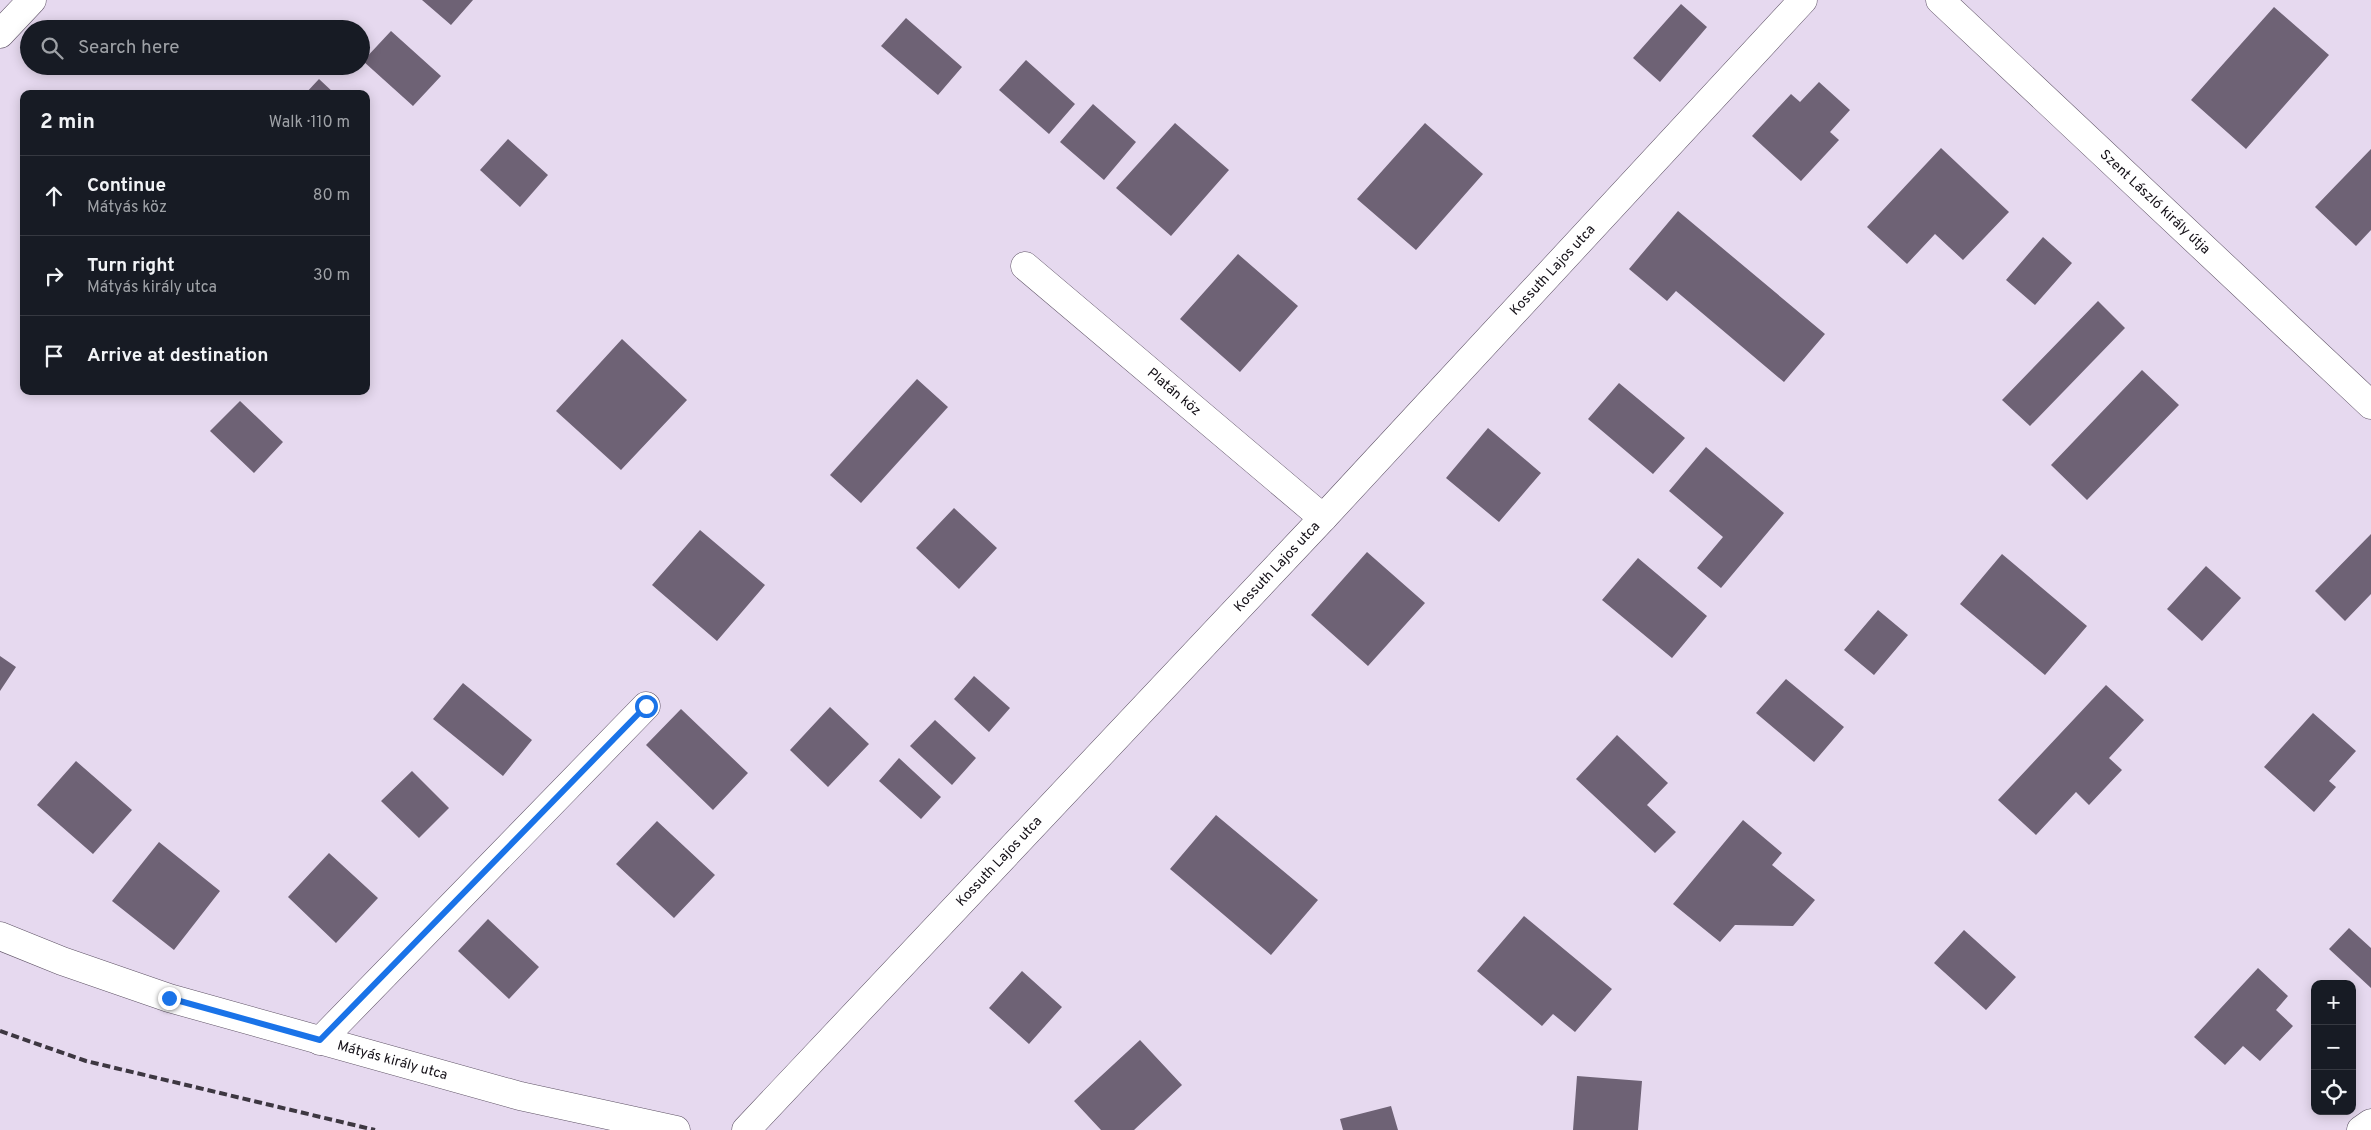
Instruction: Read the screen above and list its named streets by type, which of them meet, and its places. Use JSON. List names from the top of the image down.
{
  "streets": {
    "street": [
      "Szent László király útja",
      "Kossuth Lajos utca",
      "Platán köz",
      "Mátyás király utca"
    ]
  },
  "crossings": [
    ["Kossuth Lajos utca", "Platán köz"]
  ],
  "page": {
    "search": "Search here",
    "heading": ["2 min", "Walk · 110 m"],
    "list": [
      ["Continue", "Mátyás köz", "80 m"],
      ["Turn right", "Mátyás király utca", "30 m"],
      "Arrive at destination"
    ],
    "map_buttons": ["+", "−"]
  }
}
